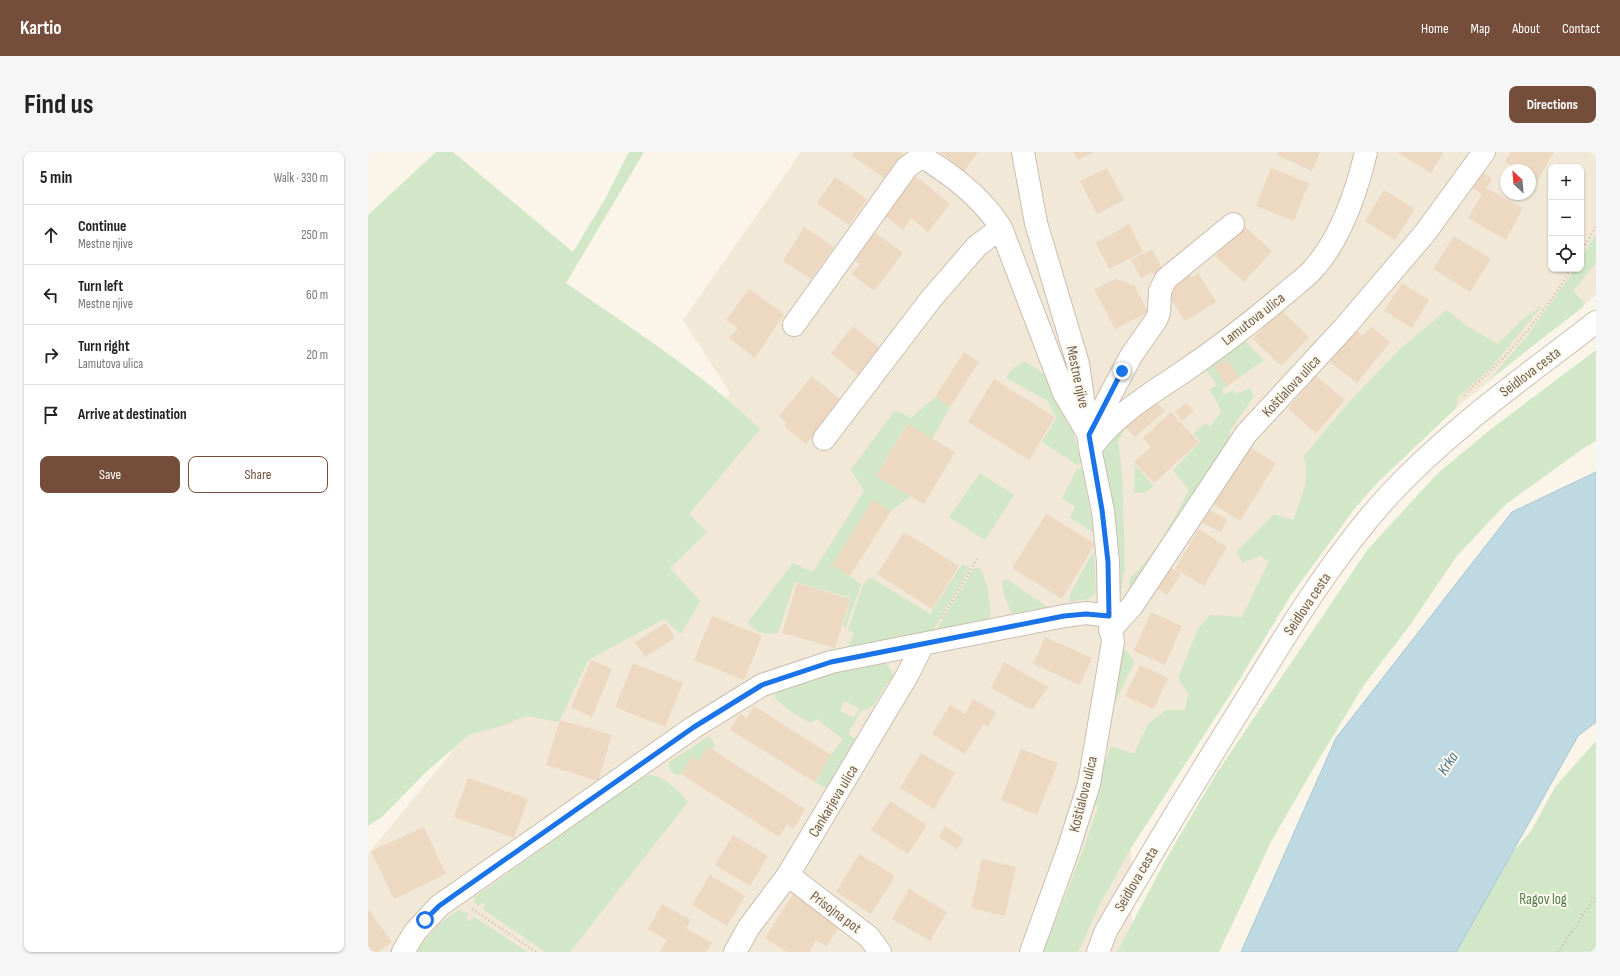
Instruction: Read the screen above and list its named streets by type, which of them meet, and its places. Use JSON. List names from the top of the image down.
{
  "streets": {
    "street": [
      "Lamutova ulica",
      "Seidlova cesta",
      "Mestne njive",
      "Koštialova ulica",
      "Cankarjeva ulica",
      "Prisojna pot"
    ]
  },
  "crossings": [
    ["Lamutova ulica", "Mestne njive"],
    ["Mestne njive", "Koštialova ulica"],
    ["Cankarjeva ulica", "Prisojna pot"]
  ],
  "water": ["Krka"],
  "parks": ["Ragov log"],
  "north": "top left",
  "page": {
    "header": "Kartio",
    "nav": [
      "Home",
      "Map",
      "About",
      "Contact"
    ],
    "buttons": [
      "Directions",
      ["Save", "Share"]
    ],
    "title": "Find us",
    "heading": ["5 min", "Walk · 330 m"],
    "map_buttons": ["+", "−"],
    "list": [
      ["Continue", "Mestne njive", "250 m"],
      ["Turn left", "Mestne njive", "60 m"],
      ["Turn right", "Lamutova ulica", "20 m"],
      "Arrive at destination"
    ]
  }
}
